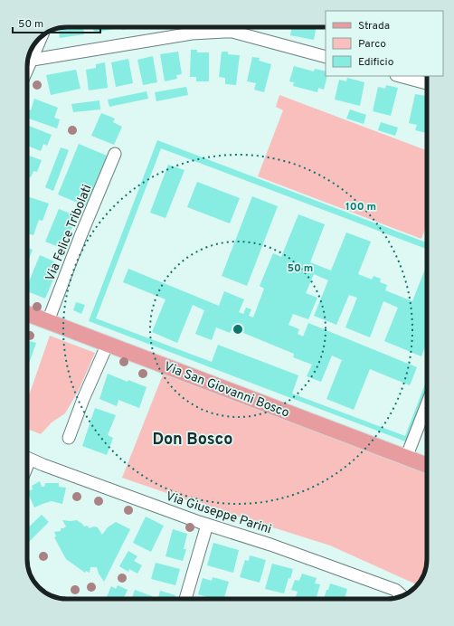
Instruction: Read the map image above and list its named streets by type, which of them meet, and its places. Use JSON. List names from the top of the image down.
{
  "streets": {
    "main road": ["Via San Giovanni Bosco"],
    "street": ["Via Felice Tribolati", "Via Giuseppe Parini"]
  },
  "crossings": [
    ["Via Felice Tribolati", "Via San Giovanni Bosco"]
  ],
  "districts": ["Don Bosco"],
  "legend": ["Strada", "Parco", "Edificio"],
  "scale_bar": "50 m",
  "rings": ["100 m", "50 m"]
}
